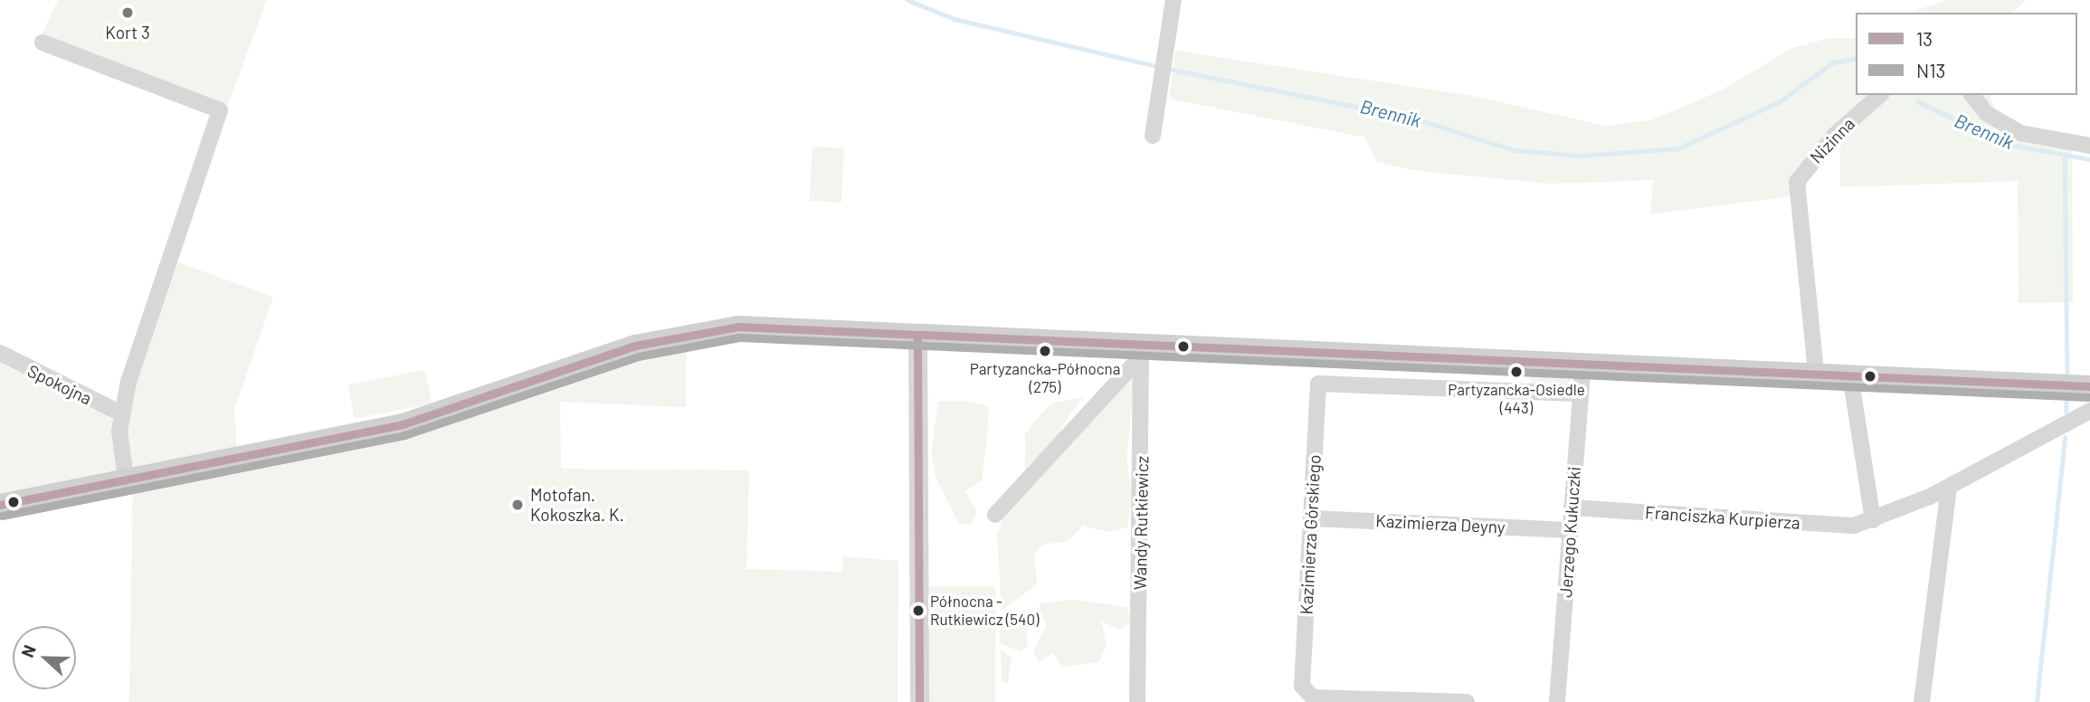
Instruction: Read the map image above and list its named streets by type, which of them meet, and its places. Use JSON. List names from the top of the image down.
{
  "streets": {
    "street": [
      "Nizinna",
      "Spokojna",
      "Franciszka Kurpierza",
      "Wandy Rutkiewicz",
      "Kazimierza Deyny",
      "Jerzego Kukuczki",
      "Kazimierza Górskiego"
    ]
  },
  "crossings": [
    ["Franciszka Kurpierza", "Jerzego Kukuczki"],
    ["Kazimierza Deyny", "Jerzego Kukuczki"],
    ["Kazimierza Deyny", "Kazimierza Górskiego"],
    ["Jerzego Kukuczki", "Kazimierza Górskiego"]
  ],
  "water": ["Brennik"],
  "places": [
    "Kort 3",
    "Partyzancka-Północna (275)",
    "Partyzancka-Osiedle (443)",
    "Motofan. Kokoszka. K.",
    "Północna - Rutkiewicz (540)"
  ],
  "lines": ["transit line 13", "transit line N13"],
  "legend": ["13", "N13"],
  "north": "left"
}
